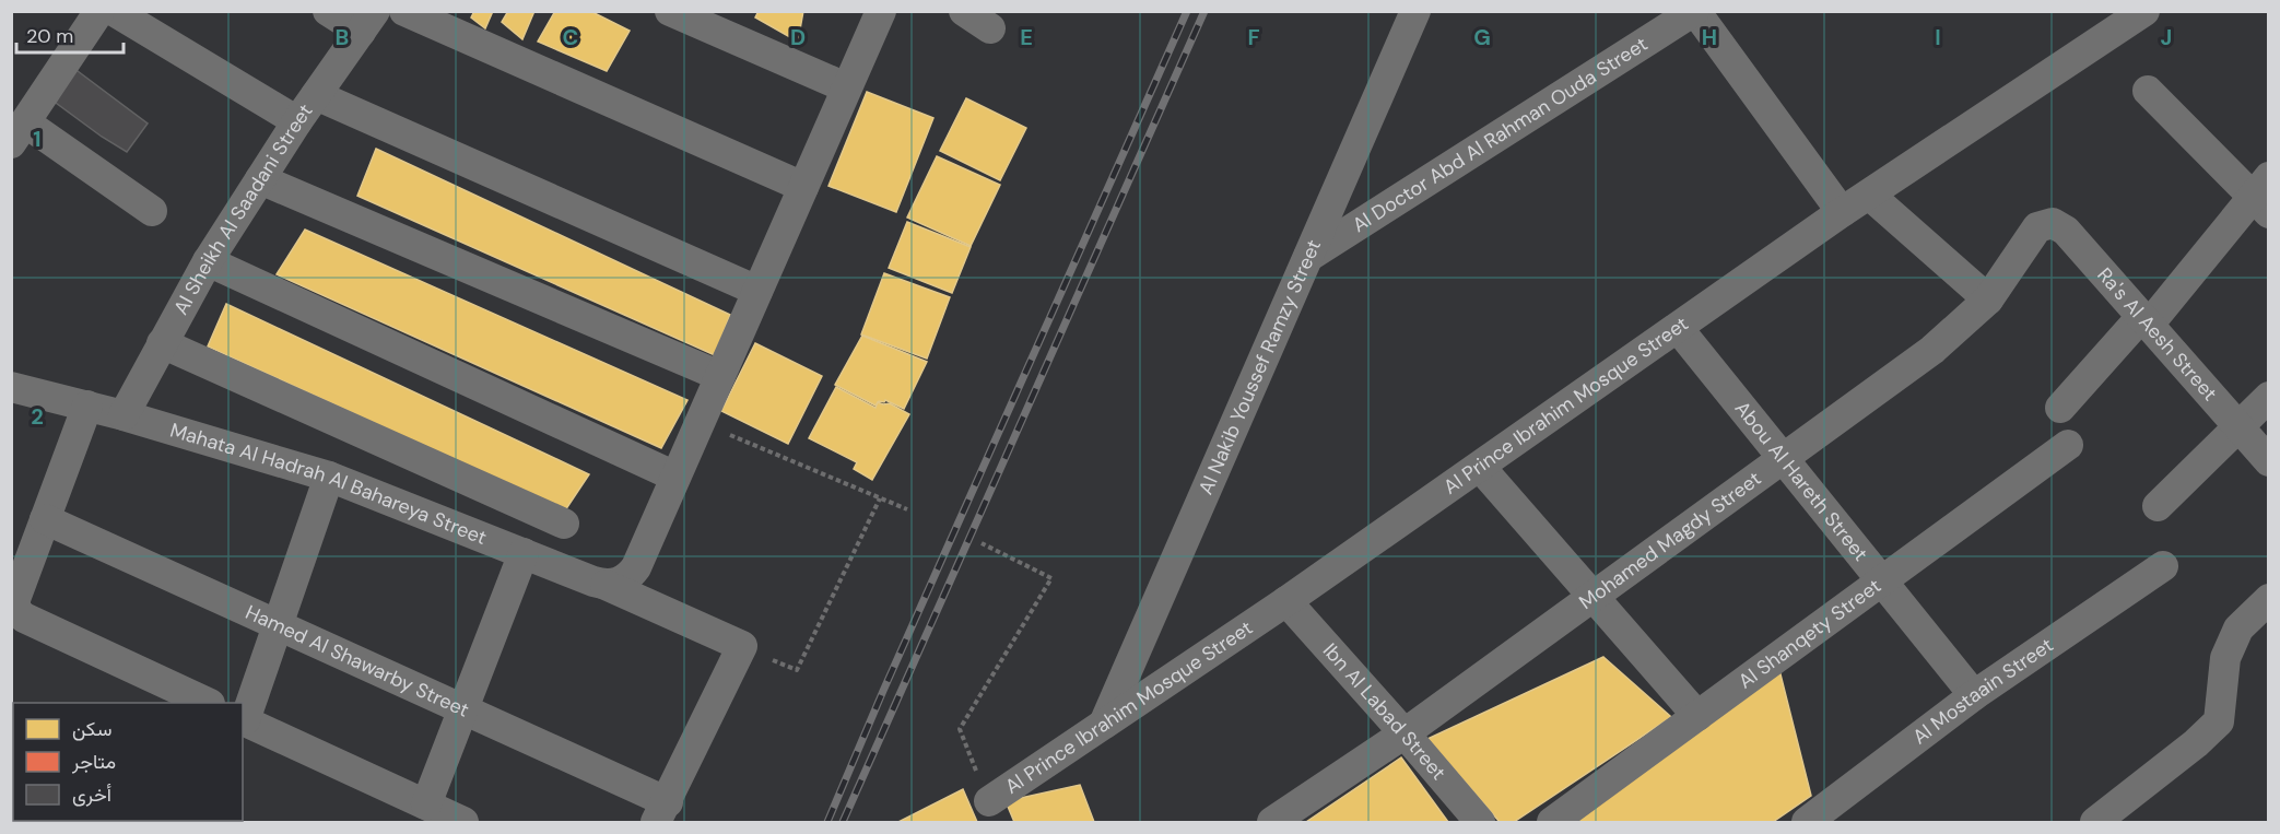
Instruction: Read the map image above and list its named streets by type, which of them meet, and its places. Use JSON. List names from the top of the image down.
{
  "streets": {
    "street": [
      "Al Doctor Abd Al Rahman Ouda Street",
      "Al Sheikh Al Saadani Street",
      "Ra's Al Aesh Street",
      "Al Nakib Youssef Ramzy Street",
      "Al Prince Ibrahim Mosque Street",
      "Abou Al Hareth Street",
      "Mahata Al Hadrah Al Bahareya Street",
      "Mohamed Magdy Street",
      "Al Shanqety Street",
      "Hamed Al Shawarby Street",
      "Al Mostaain Street",
      "Ibn Al Labad Street"
    ]
  },
  "crossings": [
    ["Al Doctor Abd Al Rahman Ouda Street", "Al Nakib Youssef Ramzy Street"],
    ["Al Sheikh Al Saadani Street", "Mahata Al Hadrah Al Bahareya Street"],
    ["Ra's Al Aesh Street", "Mohamed Magdy Street"],
    ["Al Nakib Youssef Ramzy Street", "Al Prince Ibrahim Mosque Street"],
    ["Al Prince Ibrahim Mosque Street", "Abou Al Hareth Street"],
    ["Al Prince Ibrahim Mosque Street", "Ibn Al Labad Street"],
    ["Abou Al Hareth Street", "Mohamed Magdy Street"],
    ["Abou Al Hareth Street", "Al Shanqety Street"],
    ["Abou Al Hareth Street", "Al Mostaain Street"],
    ["Mohamed Magdy Street", "Ibn Al Labad Street"]
  ],
  "legend": ["سكن", "متاجر", "أخرى"],
  "scale_bar": "20 m",
  "grid": {
    "columns": [
      "B",
      "C",
      "D",
      "E",
      "F",
      "G",
      "H",
      "I",
      "J"
    ],
    "rows": ["1", "2"]
  }
}
